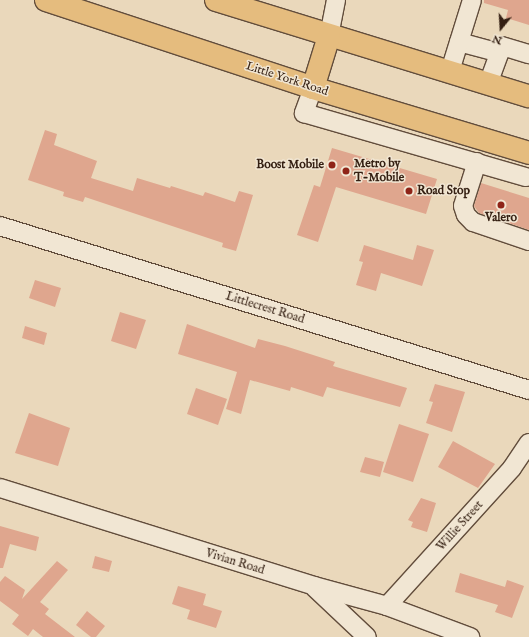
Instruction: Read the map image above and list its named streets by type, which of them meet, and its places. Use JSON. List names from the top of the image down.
{
  "streets": {
    "main road": ["Little York Road"],
    "street": ["Littlecrest Road", "Willie Street", "Vivian Road"]
  },
  "crossings": [
    ["Willie Street", "Vivian Road"]
  ],
  "places": [
    "Boost Mobile",
    "Metro by T-Mobile",
    "Road Stop",
    "Valero"
  ],
  "north": "bottom"
}
